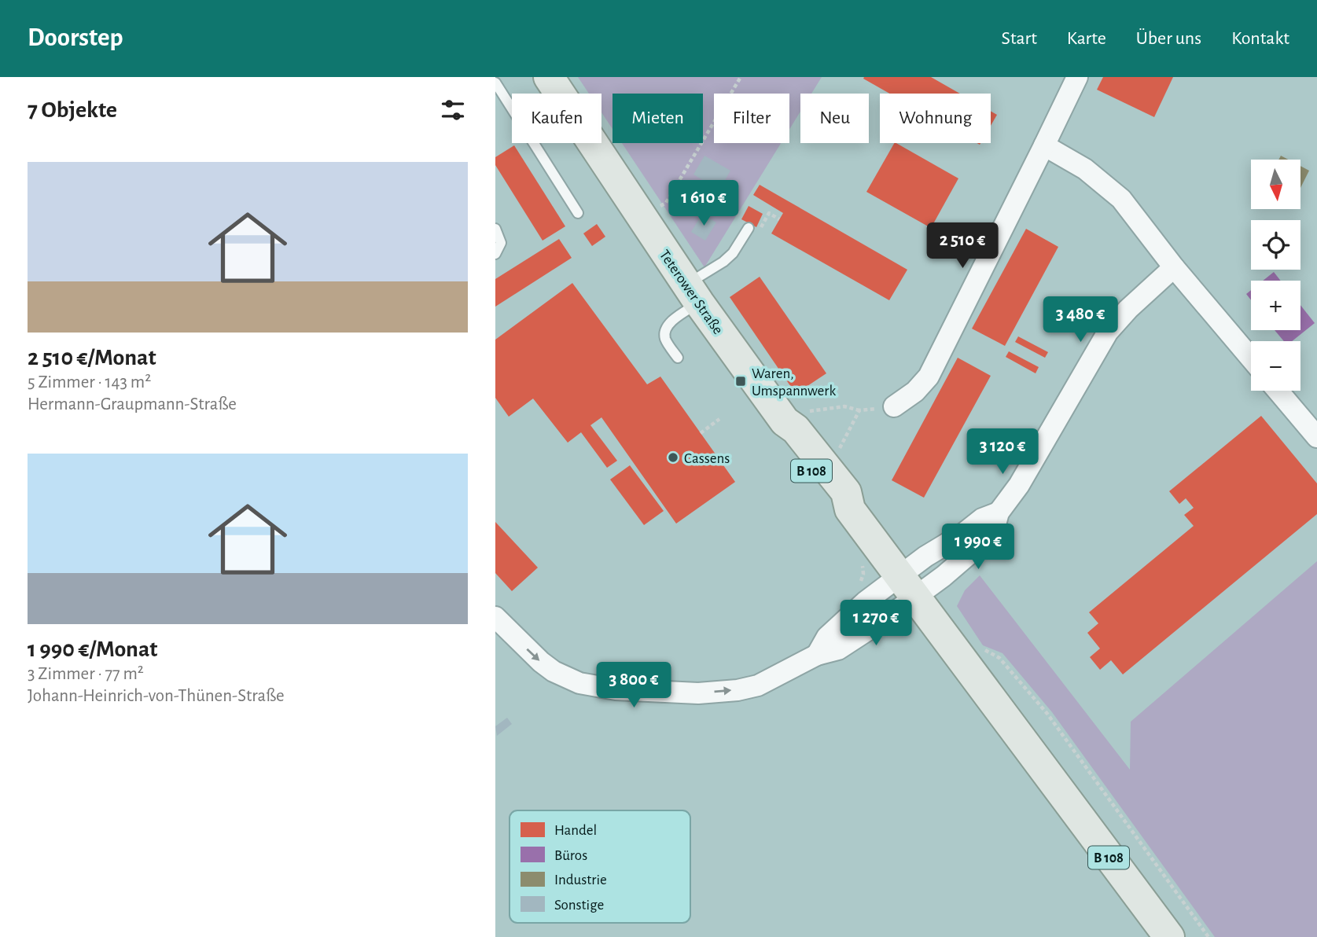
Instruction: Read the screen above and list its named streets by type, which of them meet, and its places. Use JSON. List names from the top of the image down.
{
  "streets": {
    "main road": ["Teterower Straße", "B 108"]
  },
  "crossings": [
    ["Teterower Straße", "B 108"]
  ],
  "places": {
    "transit": ["Waren, Umspannwerk"],
    "other": ["Cassens"]
  },
  "legend": [
    "Handel",
    "Büros",
    "Industrie",
    "Sonstige"
  ],
  "north": "bottom",
  "page": {
    "header": "Doorstep",
    "nav": [
      "Start",
      "Karte",
      "Über uns",
      "Kontakt"
    ],
    "heading": "7 Objekte",
    "chip": [
      "Kaufen",
      "Mieten",
      "Filter",
      "Neu",
      "Wohnung"
    ],
    "list": [
      {
        "name": "2 510 €/Monat",
        "note": "5 Zimmer · 143 m² · Hermann-Graupmann-Straße"
      },
      {
        "name": "1 990 €/Monat",
        "note": "3 Zimmer · 77 m² · Johann-Heinrich-von-Thünen-Straße"
      }
    ],
    "map_buttons": ["+", "−"],
    "price": [
      "1 610 €",
      "2 510 €",
      "3 480 €",
      "3 120 €",
      "1 990 €",
      "1 270 €",
      "3 800 €"
    ]
  }
}
